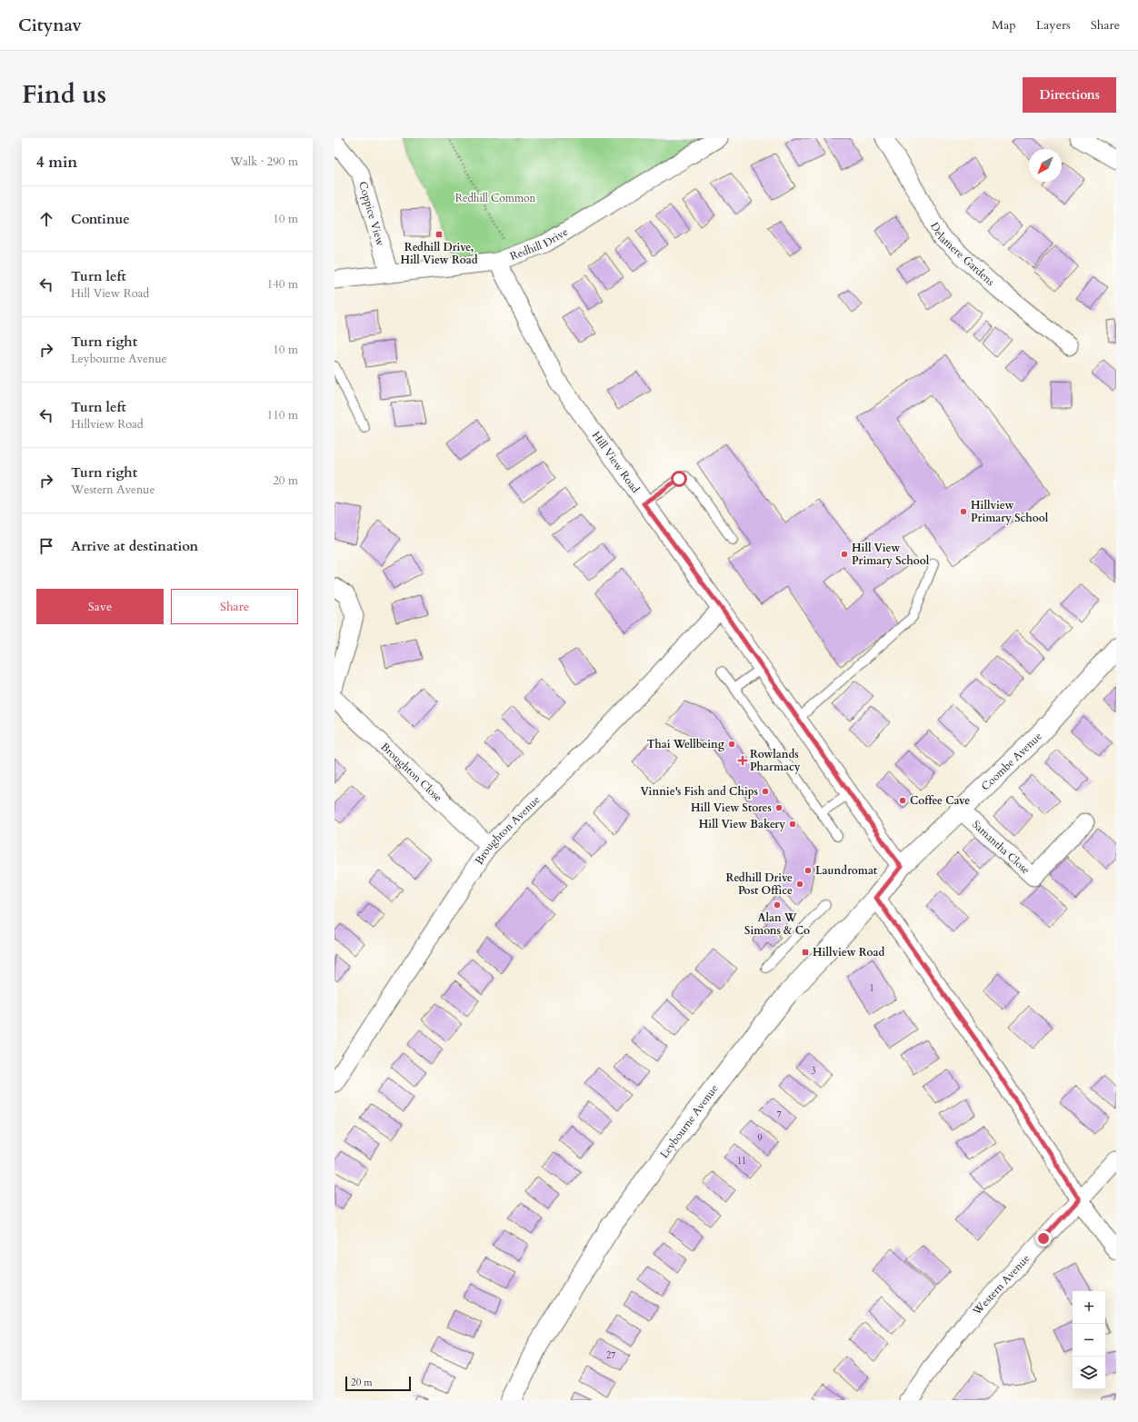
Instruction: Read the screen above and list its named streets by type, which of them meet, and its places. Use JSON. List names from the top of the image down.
{
  "streets": {
    "street": [
      "Coppice View",
      "Redhill Drive",
      "Delamere Gardens",
      "Hill View Road",
      "Coombe Avenue",
      "Broughton Close",
      "Broughton Avenue",
      "Samantha Close",
      "Leybourne Avenue",
      "Western Avenue"
    ]
  },
  "crossings": [
    ["Coppice View", "Redhill Drive"],
    ["Redhill Drive", "Hill View Road"],
    ["Hill View Road", "Coombe Avenue"],
    ["Hill View Road", "Broughton Avenue"],
    ["Hill View Road", "Leybourne Avenue"],
    ["Coombe Avenue", "Samantha Close"],
    ["Coombe Avenue", "Leybourne Avenue"],
    ["Broughton Close", "Broughton Avenue"]
  ],
  "parks": ["Redhill Common"],
  "places": {
    "transit": ["Redhill Drive, Hill View Road", "Hillview Road"],
    "other": [
      "Hillview Primary School",
      "Hill View Primary School",
      "Thai Wellbeing",
      "Vinnie's Fish and Chips",
      "Coffee Cave",
      "Hill View Stores",
      "Hill View Bakery",
      "Laundromat",
      "Redhill Drive Post Office",
      "Alan W Simons & Co"
    ],
    "health": ["Rowlands Pharmacy"]
  },
  "house_numbers": [
    "1",
    "3",
    "7",
    "9",
    "11",
    "27"
  ],
  "scale_bar": "20 m",
  "north": "bottom left",
  "page": {
    "header": "Citynav",
    "nav": ["Map", "Layers", "Share"],
    "title": "Find us",
    "buttons": [
      "Directions",
      ["Save", "Share"]
    ],
    "heading": ["4 min", "Walk · 290 m"],
    "list": [
      ["Continue", "10 m"],
      ["Turn left", "Hill View Road", "140 m"],
      ["Turn right", "Leybourne Avenue", "10 m"],
      ["Turn left", "Hillview Road", "110 m"],
      ["Turn right", "Western Avenue", "20 m"],
      "Arrive at destination"
    ],
    "map_buttons": ["+", "−"],
    "scale": "20 m"
  }
}
